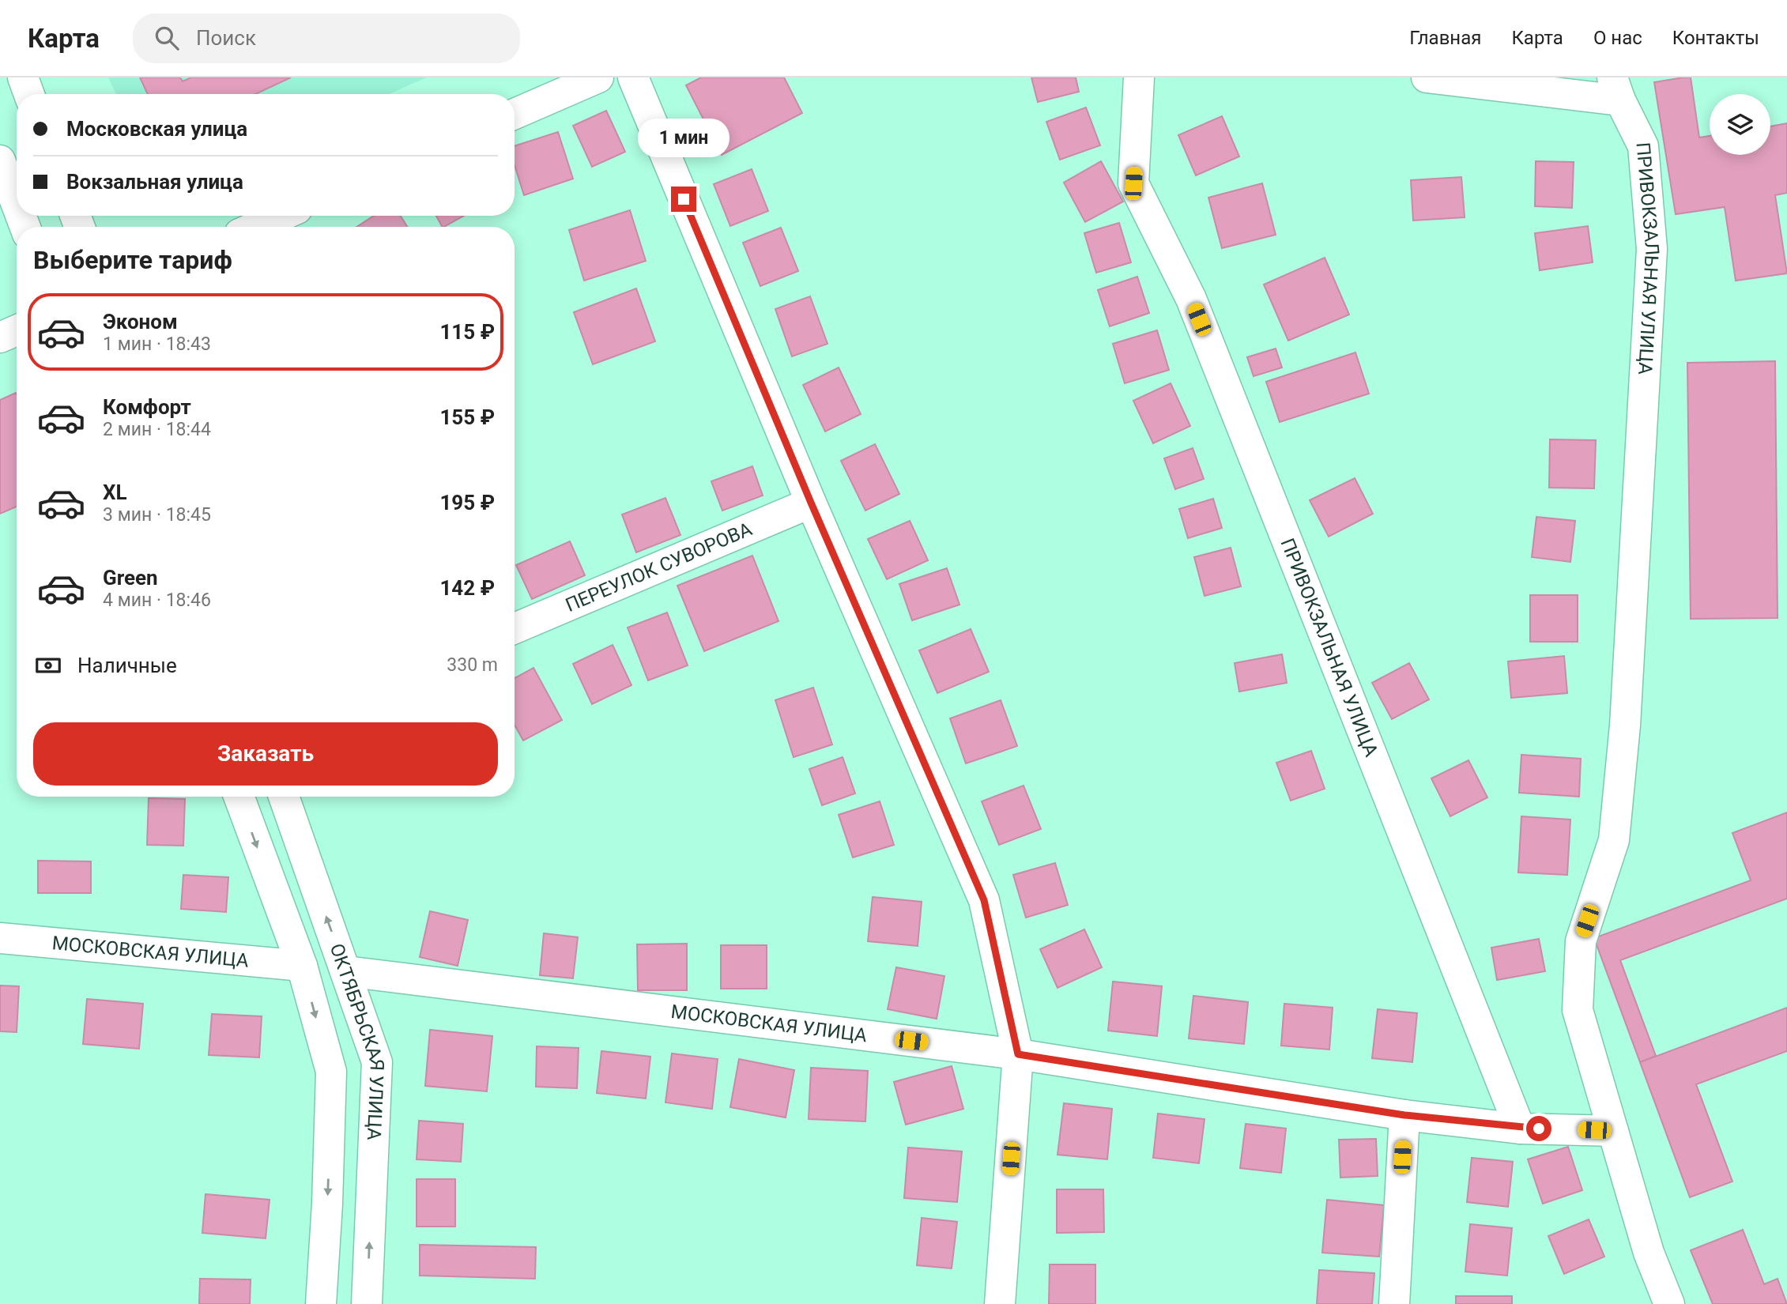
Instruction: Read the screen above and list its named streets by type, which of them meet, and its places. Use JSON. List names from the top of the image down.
{
  "streets": {
    "street": [
      "ПРИВОКЗАЛЬНАЯ УЛИЦА",
      "ПЕРЕУЛОК СУВОРОВА",
      "МОСКОВСКАЯ УЛИЦА",
      "ОКТЯБРЬСКАЯ УЛИЦА"
    ]
  },
  "crossings": [
    ["ПРИВОКЗАЛЬНАЯ УЛИЦА", "МОСКОВСКАЯ УЛИЦА"],
    ["МОСКОВСКАЯ УЛИЦА", "ОКТЯБРЬСКАЯ УЛИЦА"]
  ],
  "page": {
    "header": "Карта",
    "search": "Поиск",
    "nav": [
      "Главная",
      "Карта",
      "О нас",
      "Контакты"
    ],
    "banner": ["Московская улица", "Вокзальная улица"],
    "bubble": "1 мин",
    "heading": "Выберите тариф",
    "list": [
      {
        "name": "Эконом",
        "note": "1 мин · 18:43",
        "value": "115 ₽"
      },
      {
        "name": "Комфорт",
        "note": "2 мин · 18:44",
        "value": "155 ₽"
      },
      {
        "name": "XL",
        "note": "3 мин · 18:45",
        "value": "195 ₽"
      },
      {
        "name": "Green",
        "note": "4 мин · 18:46",
        "value": "142 ₽"
      }
    ],
    "pay": ["Наличные", "330 m"],
    "buttons": "Заказать"
  }
}
